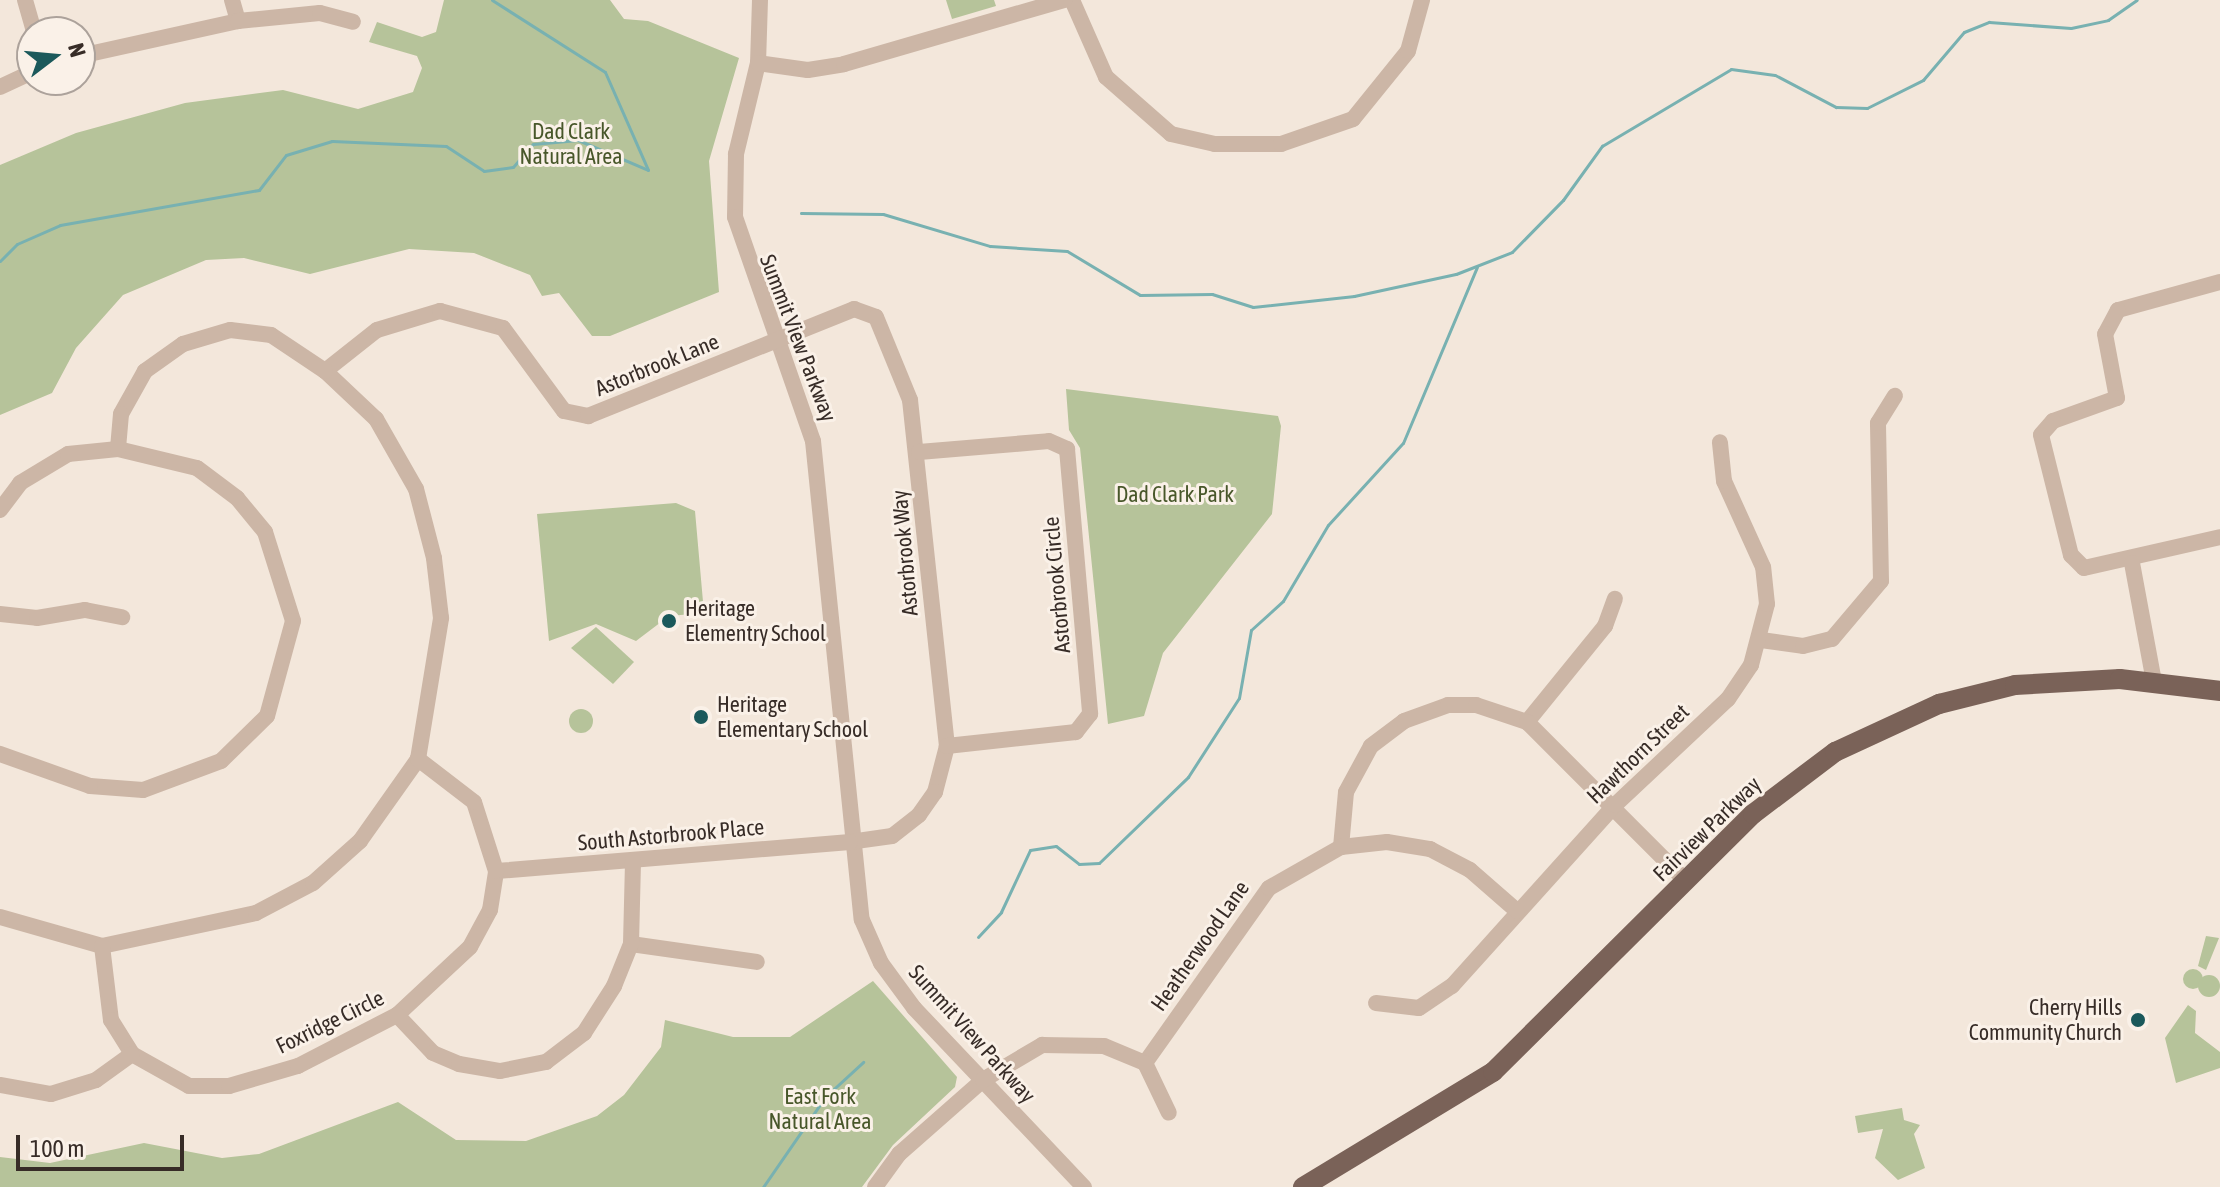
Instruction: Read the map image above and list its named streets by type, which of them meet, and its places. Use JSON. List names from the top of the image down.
{
  "streets": {
    "main road": ["Fairview Parkway"],
    "street": [
      "Summit View Parkway",
      "Astorbrook Lane",
      "Astorbrook Way",
      "Astorbrook Circle",
      "Hawthorn Street",
      "South Astorbrook Place",
      "Heatherwood Lane",
      "Foxridge Circle"
    ]
  },
  "crossings": [
    ["Summit View Parkway", "Astorbrook Lane"],
    ["Summit View Parkway", "Astorbrook Way"],
    ["Summit View Parkway", "South Astorbrook Place"],
    ["Astorbrook Lane", "Astorbrook Way"],
    ["Astorbrook Way", "Astorbrook Circle"],
    ["Astorbrook Way", "South Astorbrook Place"],
    ["Hawthorn Street", "Heatherwood Lane"],
    ["South Astorbrook Place", "Foxridge Circle"]
  ],
  "parks": ["Dad Clark Natural Area", "Dad Clark Park", "East Fork Natural Area"],
  "places": ["Heritage Elementry School", "Heritage Elementary School", "Cherry Hills Community Church"],
  "scale_bar": "100 m",
  "north": "right"
}
